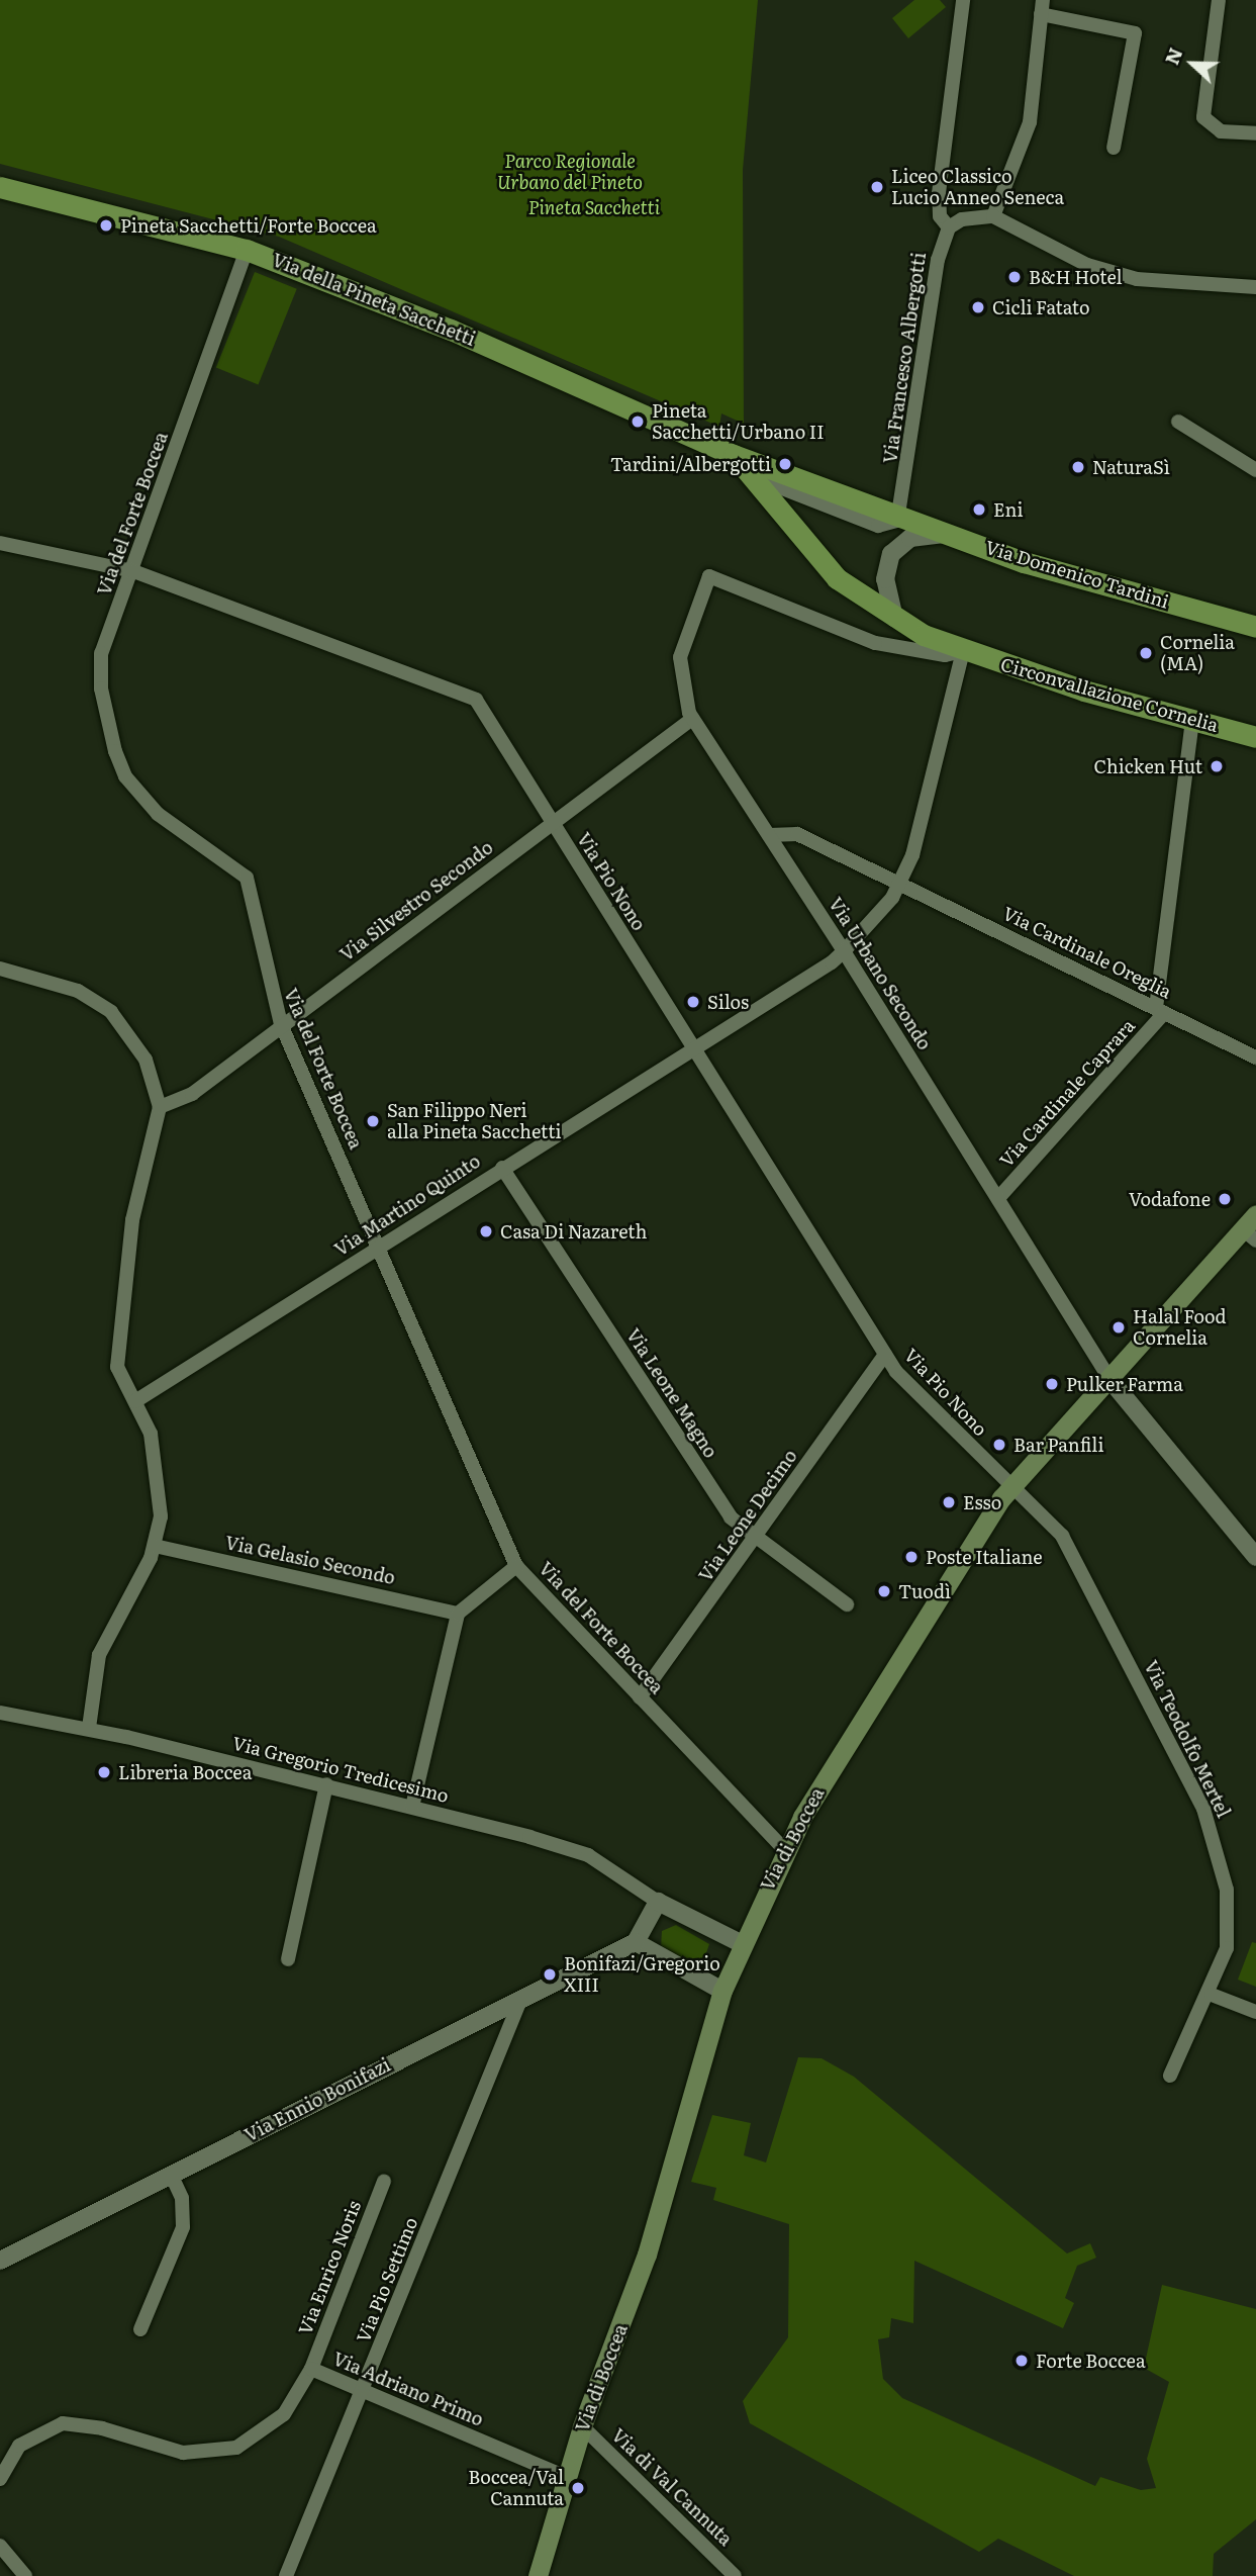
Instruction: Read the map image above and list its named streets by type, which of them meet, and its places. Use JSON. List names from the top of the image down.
{
  "streets": {
    "main road": [
      "Via della Pineta Sacchetti",
      "Via Domenico Tardini",
      "Circonvallazione Cornelia",
      "Via di Boccea"
    ],
    "street": [
      "Via Francesco Albergotti",
      "Via del Forte Boccea",
      "Via Pio Nono",
      "Via Silvestro Secondo",
      "Via Cardinale Oreglia",
      "Via Urbano Secondo",
      "Via Cardinale Caprara",
      "Via Martino Quinto",
      "Via Leone Magno",
      "Via Leone Decimo",
      "Via Gelasio Secondo",
      "Via Teodolfo Mertel",
      "Via Gregorio Tredicesimo",
      "Via Ennio Bonifazi",
      "Via Enrico Noris",
      "Via Pio Settimo",
      "Via Adriano Primo",
      "Via di Val Cannuta"
    ]
  },
  "crossings": [
    ["Via della Pineta Sacchetti", "Via del Forte Boccea"],
    ["Via della Pineta Sacchetti", "Via Domenico Tardini"],
    ["Via della Pineta Sacchetti", "Circonvallazione Cornelia"],
    ["Via Francesco Albergotti", "Via Domenico Tardini"],
    ["Via del Forte Boccea", "Via Pio Nono"],
    ["Via del Forte Boccea", "Via Silvestro Secondo"],
    ["Via del Forte Boccea", "Via Martino Quinto"],
    ["Via del Forte Boccea", "Via Leone Decimo"],
    ["Via del Forte Boccea", "Via di Boccea"],
    ["Via Domenico Tardini", "Circonvallazione Cornelia"],
    ["Circonvallazione Cornelia", "Via Urbano Secondo"],
    ["Via Pio Nono", "Via Silvestro Secondo"],
    ["Via Pio Nono", "Via Martino Quinto"],
    ["Via Pio Nono", "Via Leone Decimo"],
    ["Via Pio Nono", "Via Teodolfo Mertel"],
    ["Via Pio Nono", "Via di Boccea"],
    ["Via Silvestro Secondo", "Via Urbano Secondo"],
    ["Via Cardinale Oreglia", "Via Urbano Secondo"],
    ["Via Cardinale Oreglia", "Via Cardinale Caprara"],
    ["Via Cardinale Oreglia", "Via Martino Quinto"],
    ["Via Urbano Secondo", "Via Cardinale Caprara"],
    ["Via Urbano Secondo", "Via Martino Quinto"],
    ["Via Urbano Secondo", "Via di Boccea"],
    ["Via Martino Quinto", "Via Leone Magno"],
    ["Via Leone Magno", "Via Leone Decimo"],
    ["Via Teodolfo Mertel", "Via di Boccea"],
    ["Via di Boccea", "Via Adriano Primo"],
    ["Via di Boccea", "Via di Val Cannuta"],
    ["Via Ennio Bonifazi", "Via Pio Settimo"],
    ["Via Enrico Noris", "Via Adriano Primo"],
    ["Via Pio Settimo", "Via Adriano Primo"]
  ],
  "parks": ["Parco Regionale Urbano del Pineto", "Pineta Sacchetti"],
  "places": [
    "Liceo Classico Lucio Anneo Seneca",
    "Pineta Sacchetti/Forte Boccea",
    "B&H Hotel",
    "Cicli Fatato",
    "Pineta Sacchetti/Urbano II",
    "Tardini/Albergotti",
    "NaturaSì",
    "Eni",
    "Cornelia (MA)",
    "Chicken Hut",
    "Silos",
    "San Filippo Neri alla Pineta Sacchetti",
    "Vodafone",
    "Casa Di Nazareth",
    "Halal Food Cornelia",
    "Pulker Farma",
    "Bar Panfili",
    "Esso",
    "Poste Italiane",
    "Tuodì",
    "Libreria Boccea",
    "Bonifazi/Gregorio XIII",
    "Forte Boccea",
    "Boccea/Val Cannuta"
  ],
  "north": "left"
}
